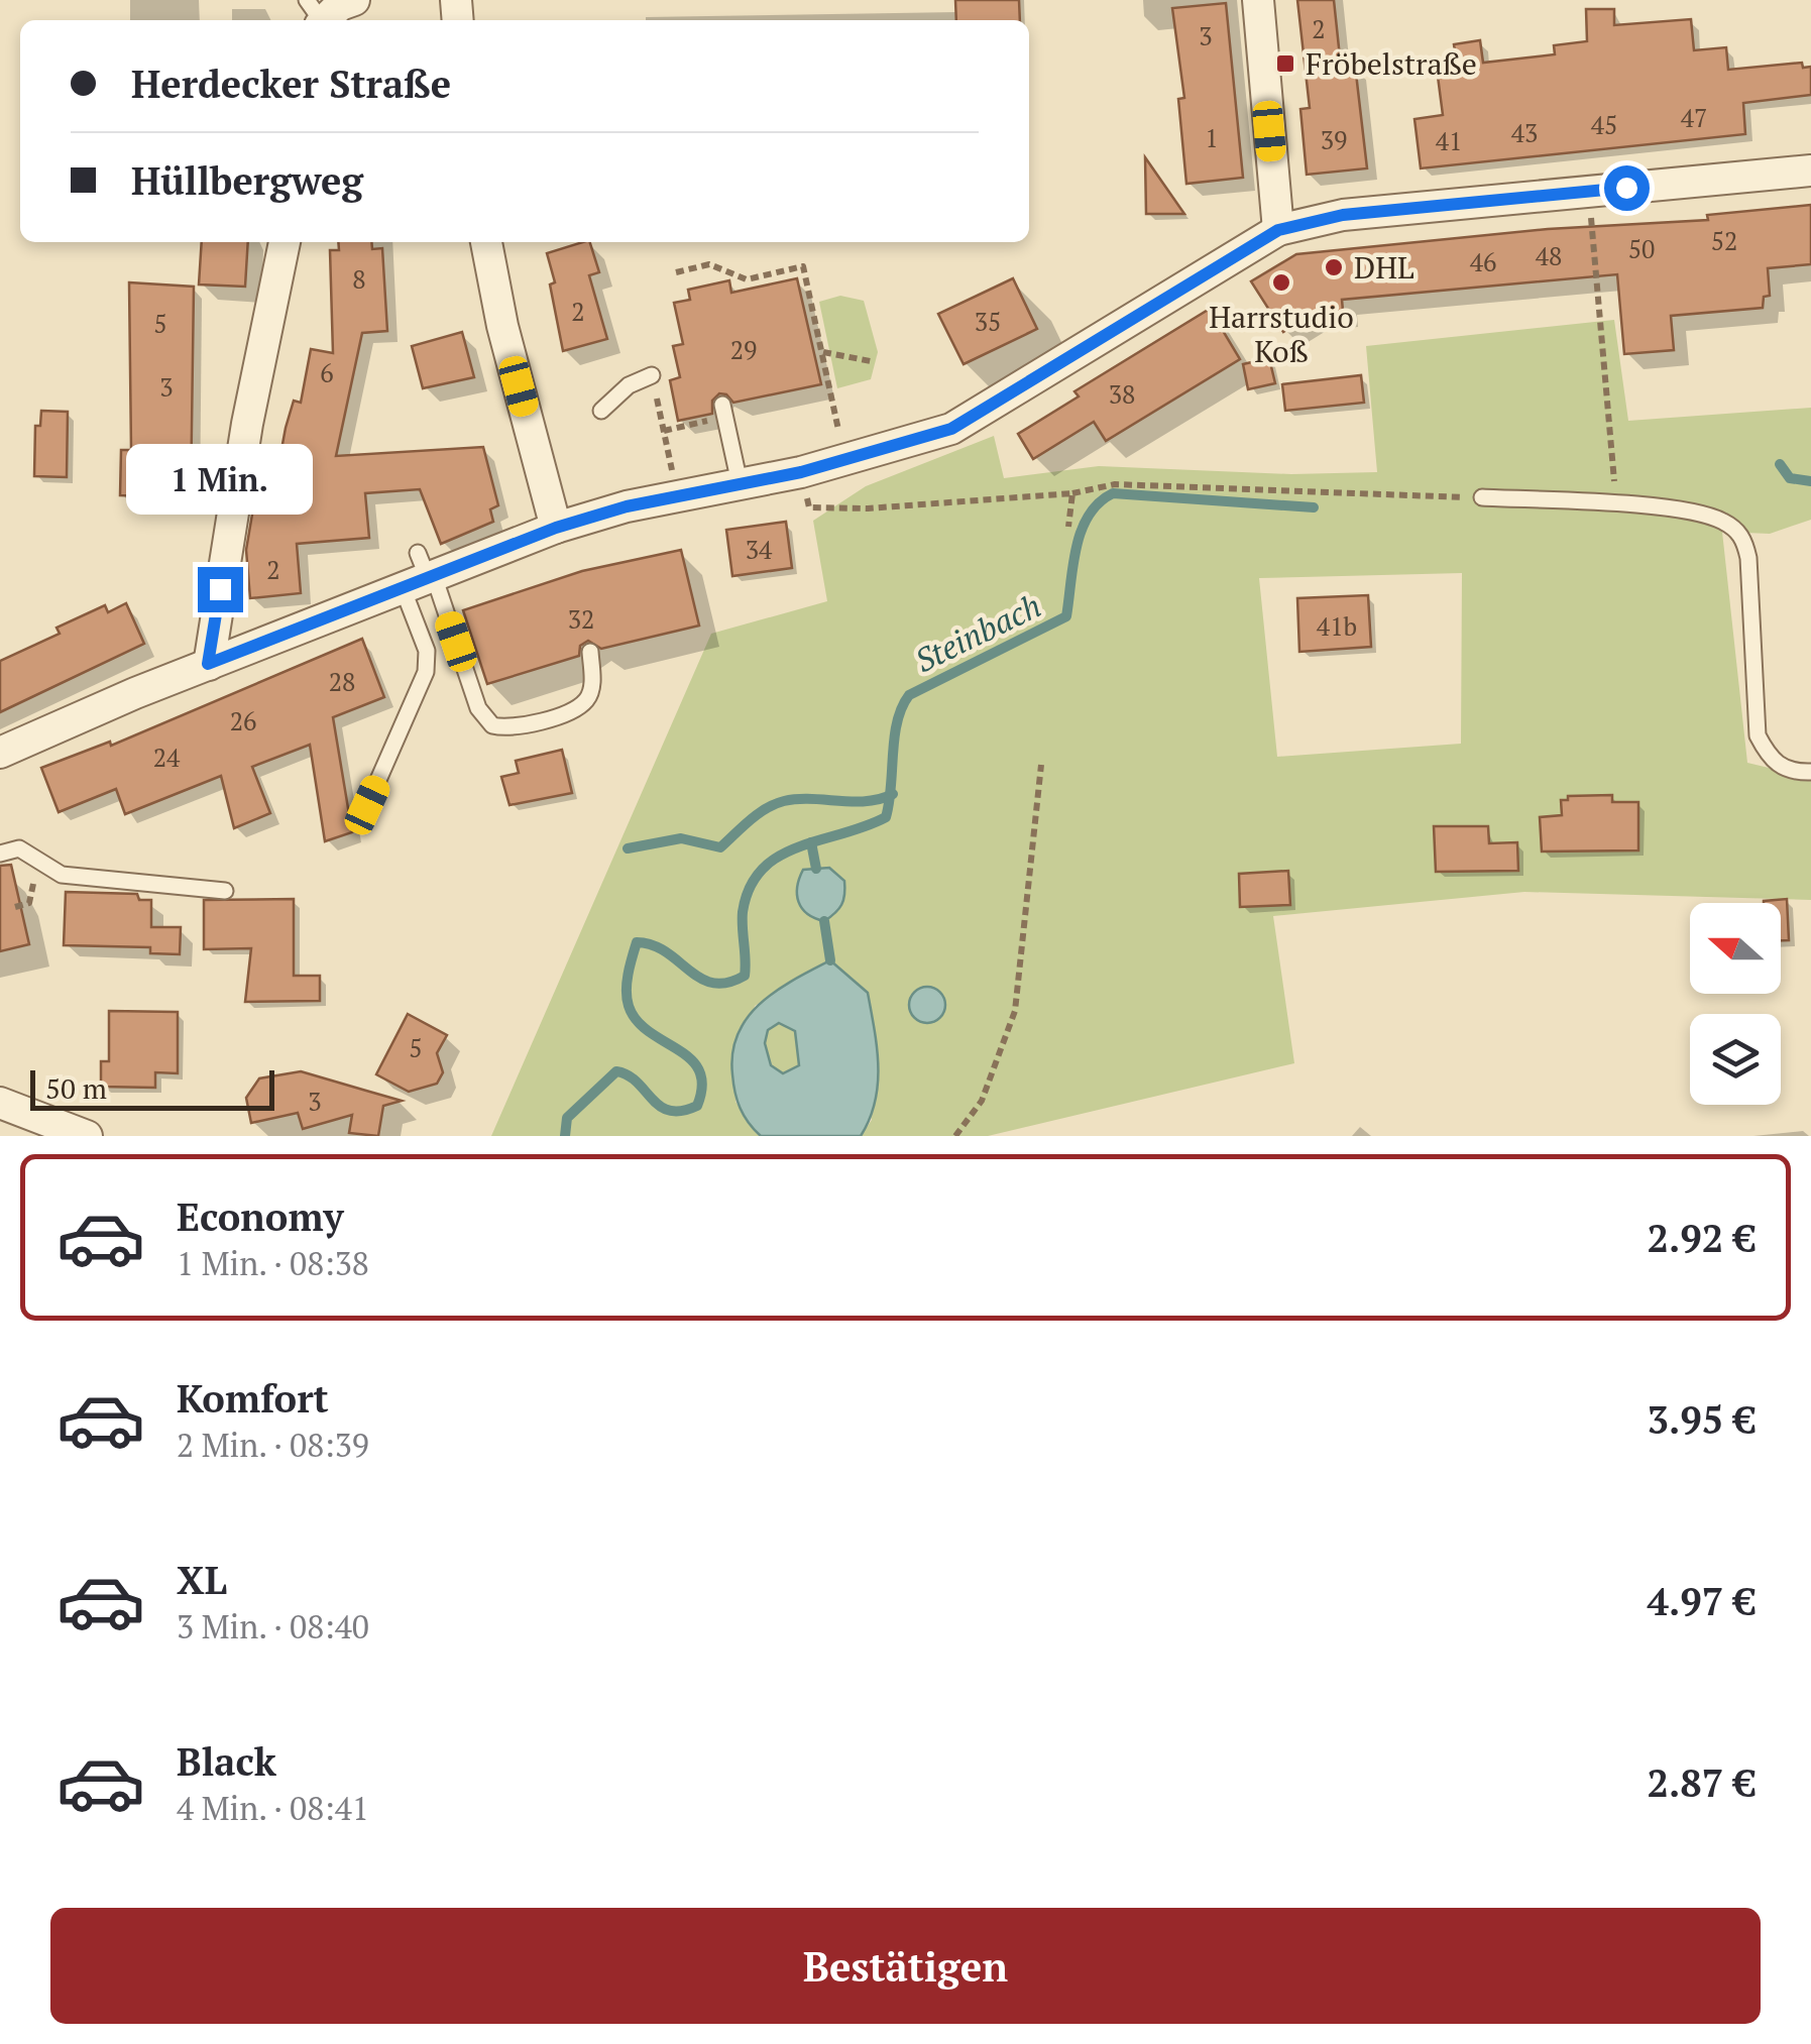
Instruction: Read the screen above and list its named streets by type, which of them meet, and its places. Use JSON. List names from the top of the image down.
{
  "water": ["Steinbach"],
  "places": {
    "transit": ["Fröbelstraße"],
    "other": ["DHL", "Harrstudio Koß"]
  },
  "house_numbers": [
    "2",
    "3",
    "47",
    "45",
    "43",
    "1",
    "39",
    "41",
    "52",
    "50",
    "48",
    "46",
    "8",
    "2",
    "35",
    "5",
    "29",
    "6",
    "3",
    "38",
    "34",
    "2",
    "32",
    "41b",
    "28",
    "26",
    "24",
    "5",
    "3"
  ],
  "scale_bar": "50 m",
  "north": "left",
  "page": {
    "banner": ["Herdecker Straße", "Hüllbergweg"],
    "bubble": "1 Min.",
    "scale": "50 m",
    "list": [
      {
        "name": "Economy",
        "note": "1 Min. · 08:38",
        "value": "2.92 €"
      },
      {
        "name": "Komfort",
        "note": "2 Min. · 08:39",
        "value": "3.95 €"
      },
      {
        "name": "XL",
        "note": "3 Min. · 08:40",
        "value": "4.97 €"
      },
      {
        "name": "Black",
        "note": "4 Min. · 08:41",
        "value": "2.87 €"
      }
    ],
    "buttons": "Bestätigen"
  }
}
